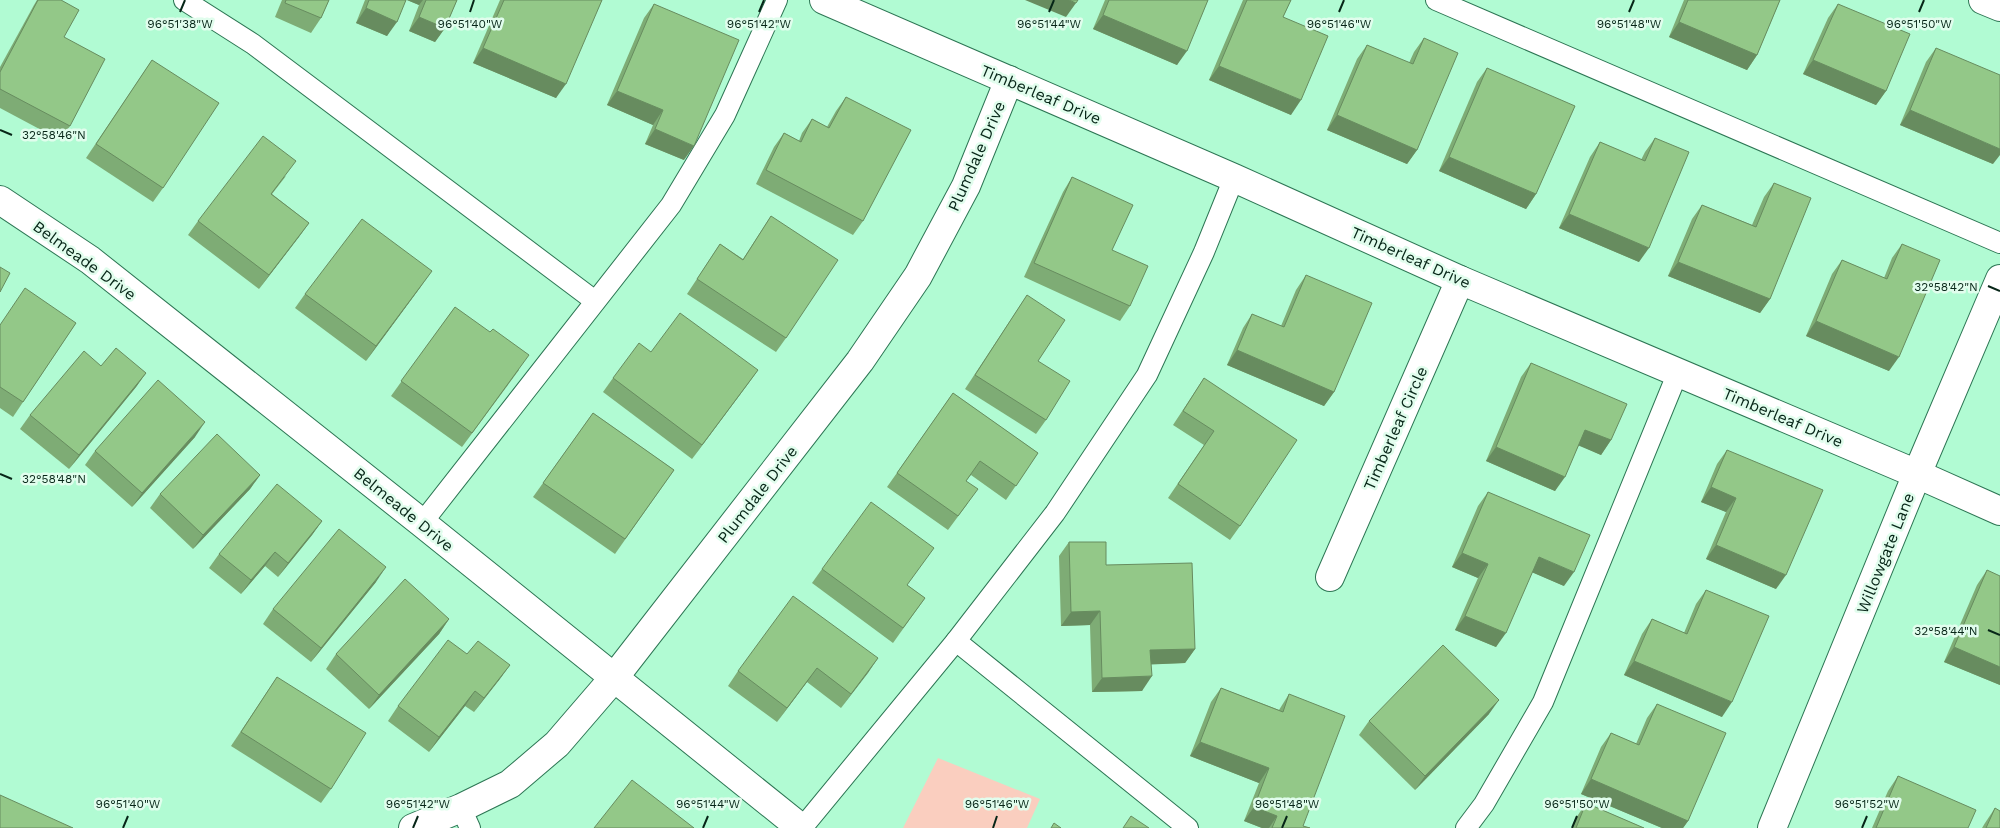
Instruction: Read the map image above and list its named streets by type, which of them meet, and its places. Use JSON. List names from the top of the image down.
{
  "streets": {
    "street": [
      "Timberleaf Drive",
      "Plumdale Drive",
      "Belmeade Drive",
      "Timberleaf Circle",
      "Willowgate Lane"
    ]
  },
  "crossings": [
    ["Timberleaf Drive", "Plumdale Drive"],
    ["Timberleaf Drive", "Timberleaf Circle"],
    ["Timberleaf Drive", "Willowgate Lane"],
    ["Plumdale Drive", "Belmeade Drive"]
  ],
  "coordinates": [
    "96°51'38\"W",
    "96°51'40\"W",
    "96°51'42\"W",
    "96°51'44\"W",
    "96°51'46\"W",
    "96°51'48\"W",
    "96°51'50\"W",
    "32°58'46\"N",
    "32°58'42\"N",
    "32°58'48\"N",
    "32°58'44\"N",
    "96°51'52\"W"
  ]
}
